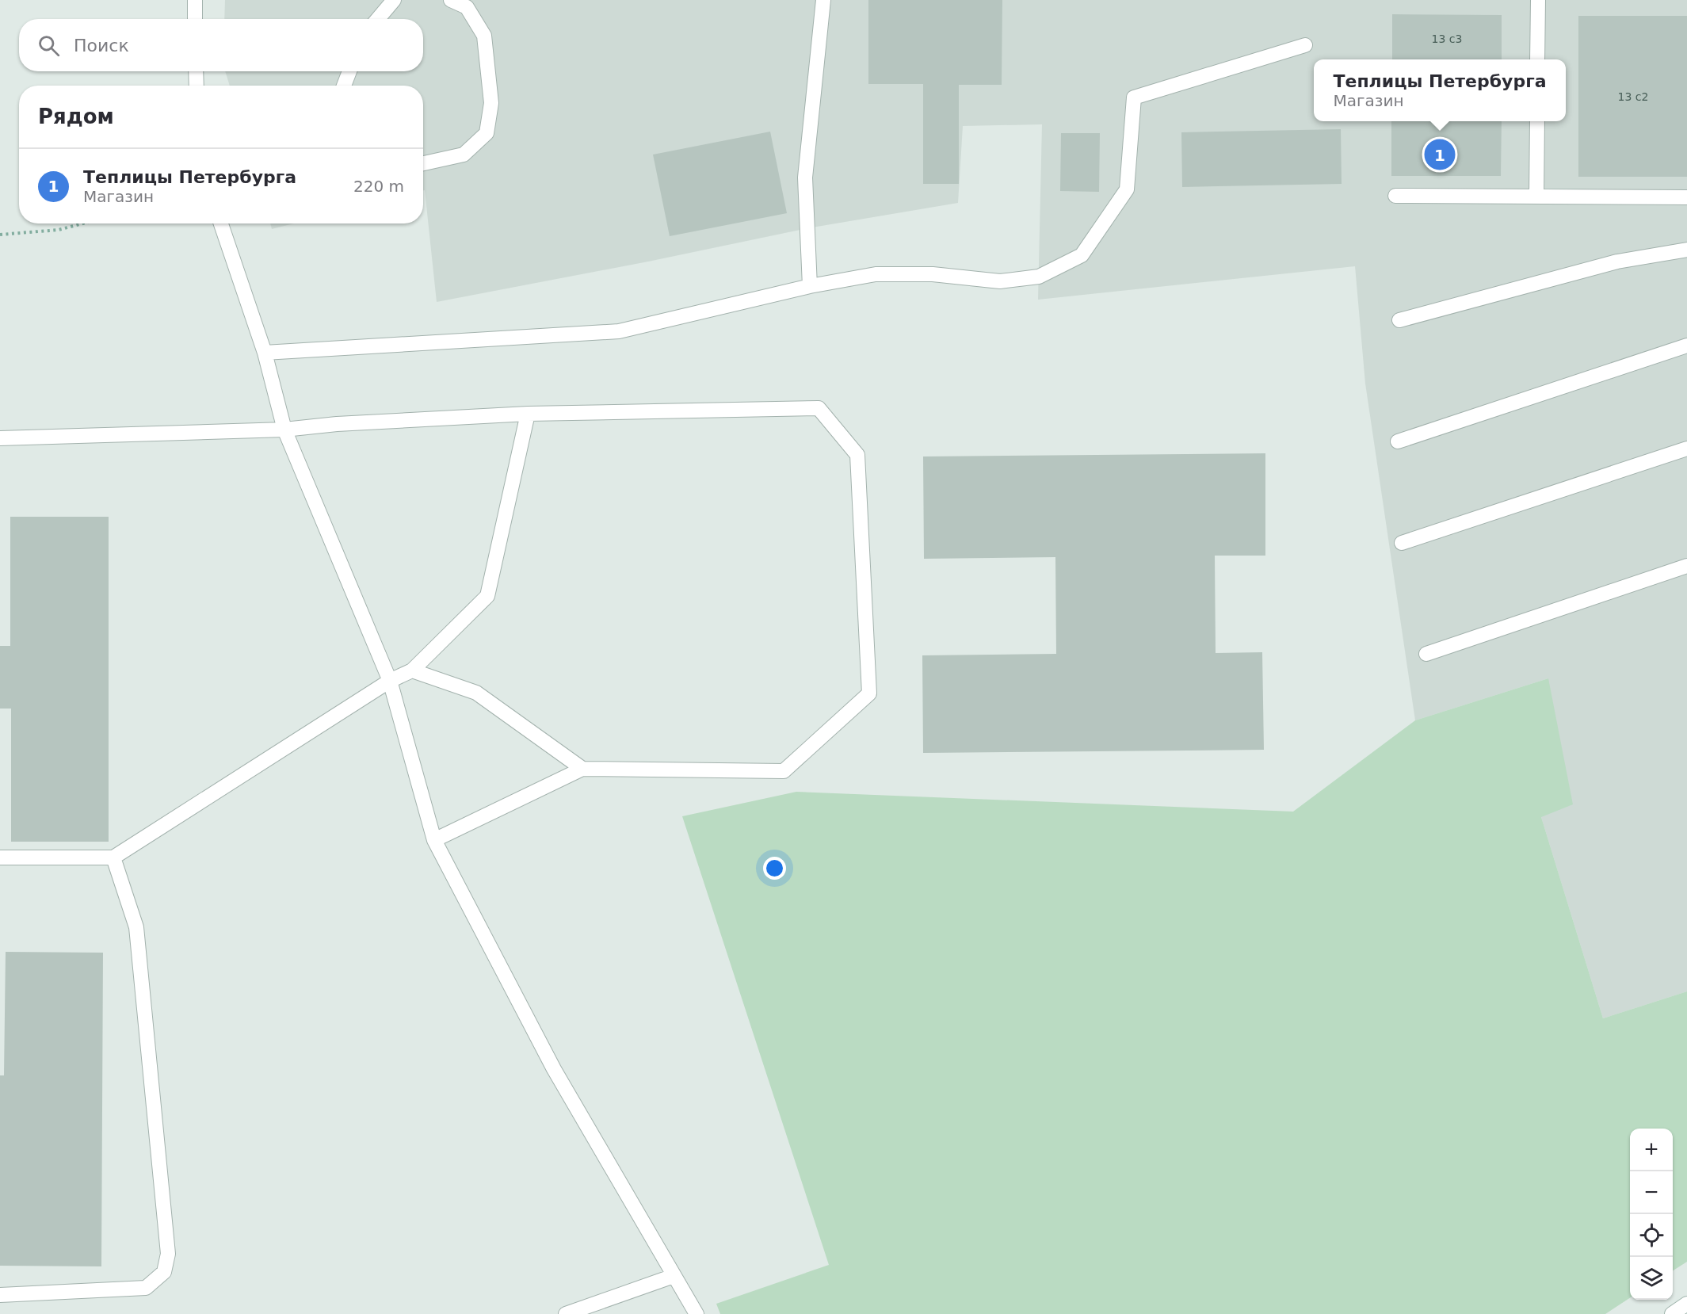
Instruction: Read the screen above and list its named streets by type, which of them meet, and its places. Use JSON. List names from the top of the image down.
{
  "house_numbers": ["13 с3", "13 с2"],
  "page": {
    "search": "Поиск",
    "popup": ["Теплицы Петербурга", "Магазин"],
    "heading": "Рядом",
    "pins": "1",
    "list": [
      {
        "mark": "1",
        "name": "Теплицы Петербурга",
        "note": "Магазин",
        "value": "220 m"
      }
    ],
    "map_buttons": ["+", "−"]
  }
}
